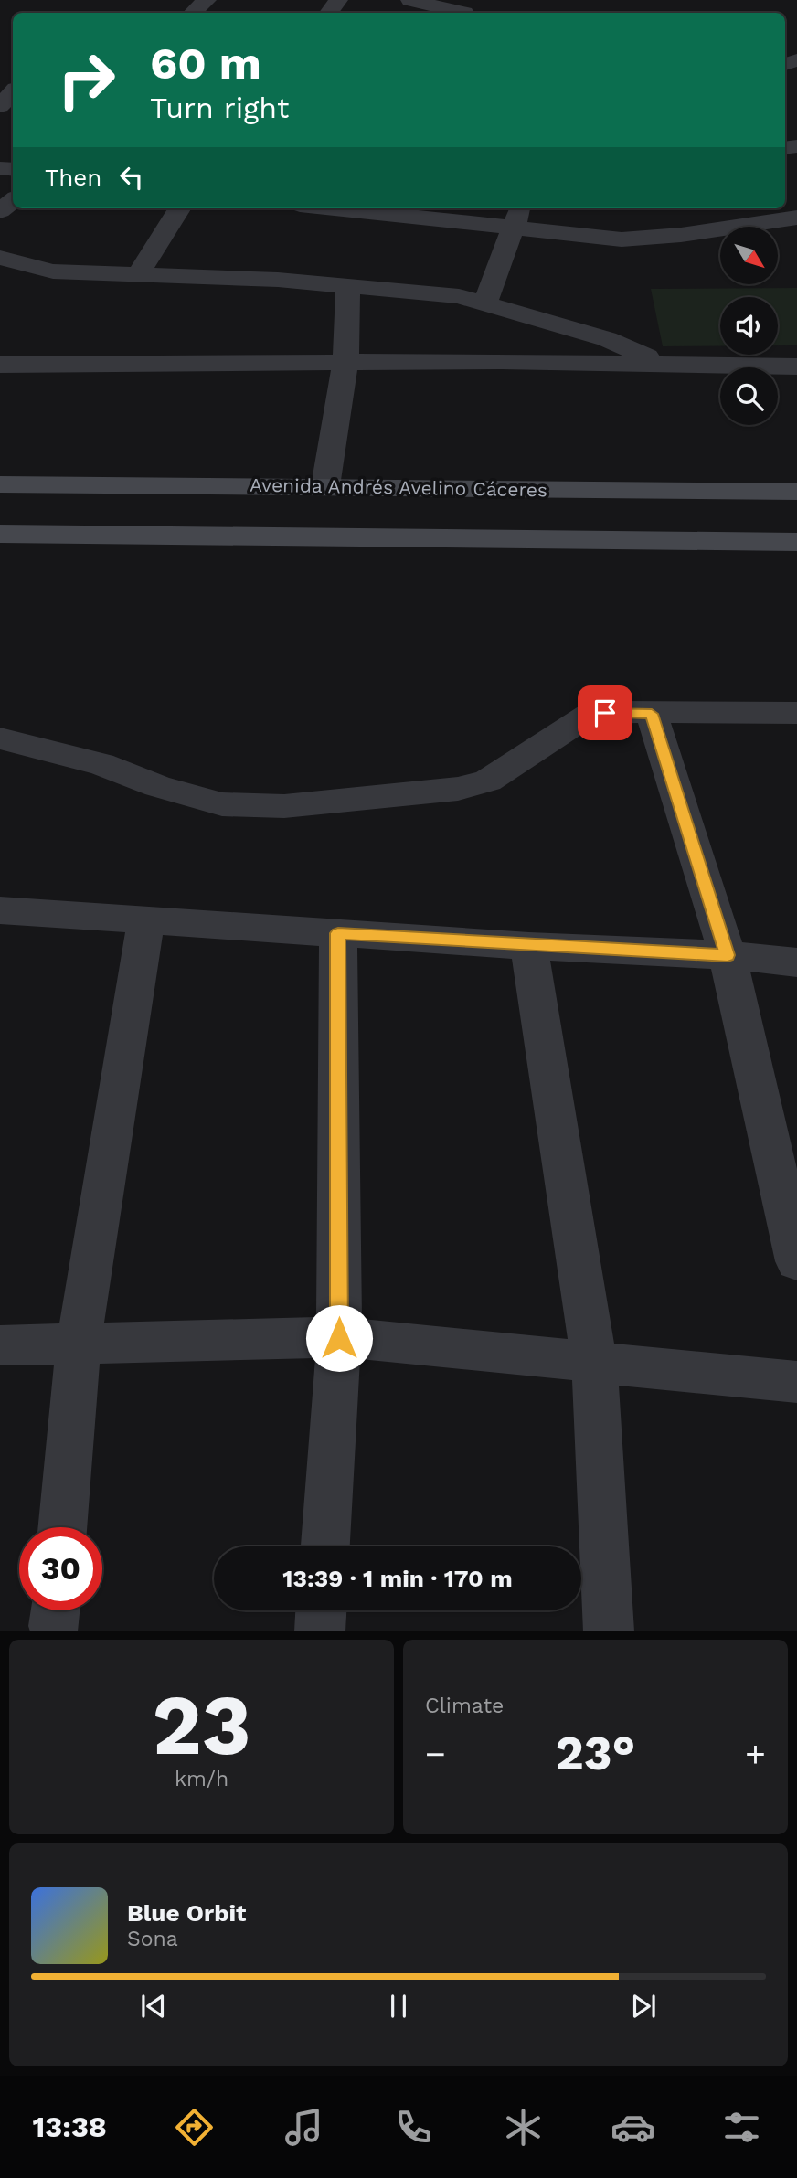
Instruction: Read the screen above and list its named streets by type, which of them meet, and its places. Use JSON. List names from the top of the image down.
{
  "streets": {
    "street": ["Avenida Andrés Avelino Cáceres"]
  },
  "north": "bottom right",
  "page": {
    "turn": ["60 m", "Turn right"],
    "then": "Then",
    "limit": "30",
    "trip": "13:39 · 1 min · 170 m",
    "tile": [
      ["23", "km/h"],
      "Climate"
    ],
    "heat": ["−", "23°", "+"],
    "song": ["Blue Orbit", "Sona"],
    "tabs": "13:38"
  }
}
